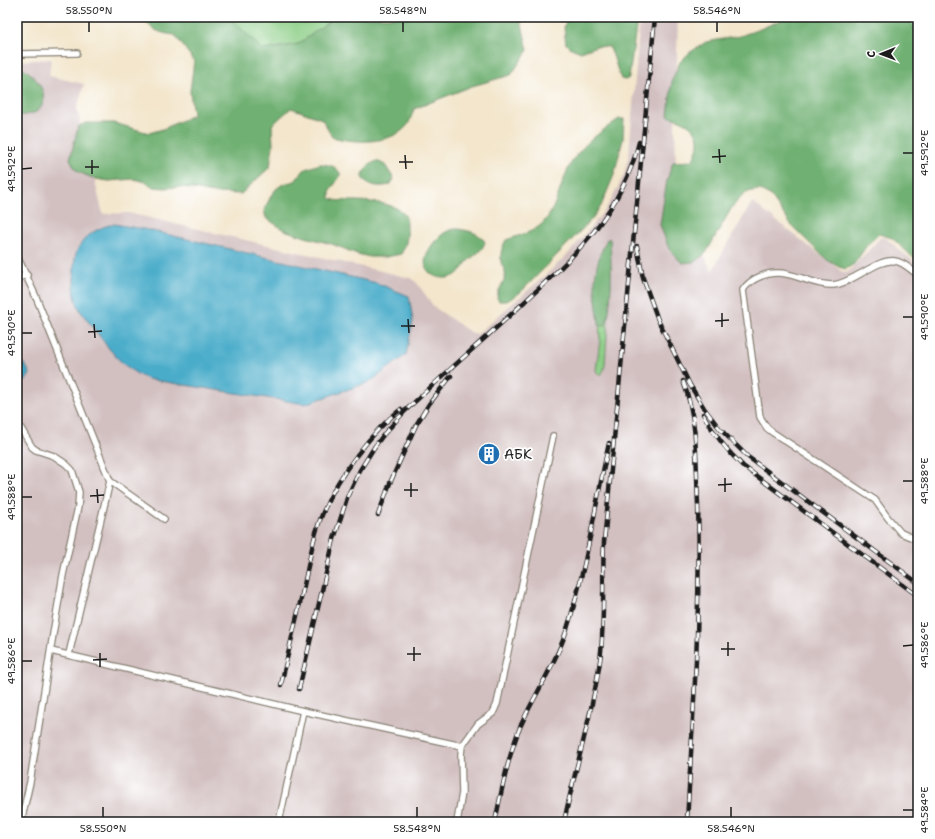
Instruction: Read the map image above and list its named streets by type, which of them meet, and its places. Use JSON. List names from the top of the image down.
{
  "places": {
    "building": ["АБК"]
  },
  "north": "left",
  "coordinates": [
    "58.550°N",
    "58.548°N",
    "58.546°N",
    "49.592°E",
    "49.590°E",
    "49.588°E",
    "49.586°E",
    "49.584°E"
  ]
}
